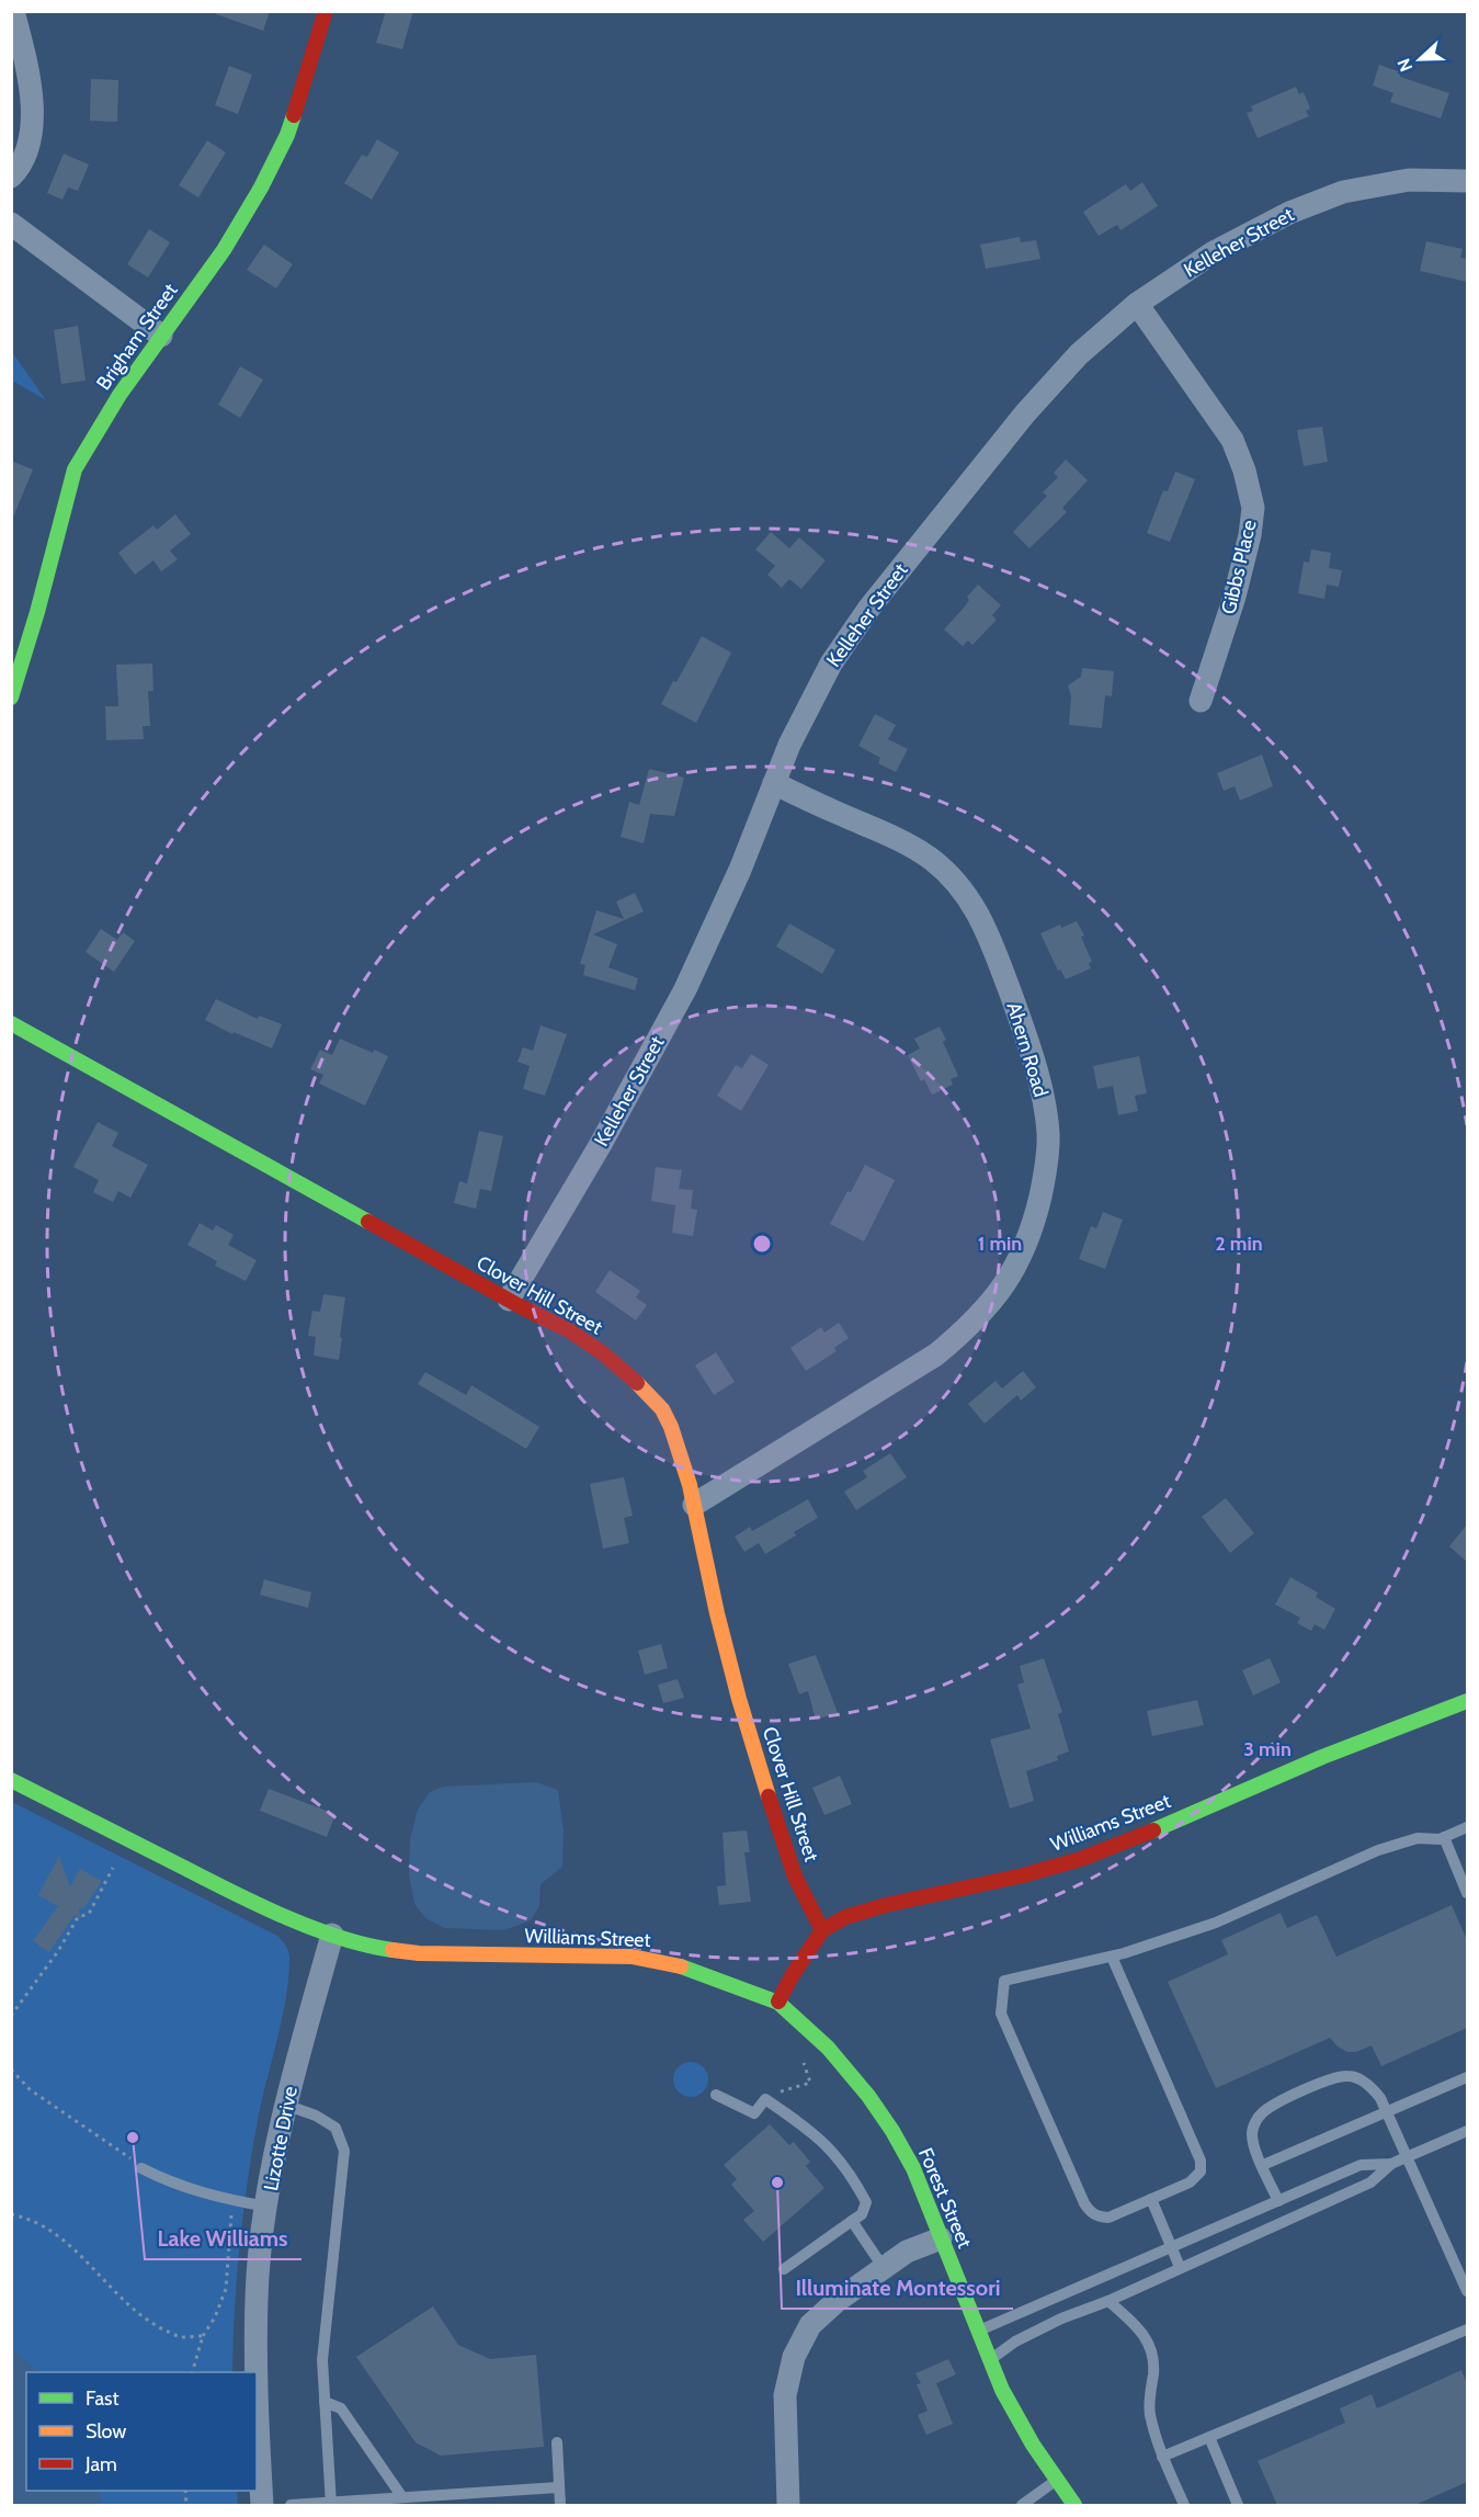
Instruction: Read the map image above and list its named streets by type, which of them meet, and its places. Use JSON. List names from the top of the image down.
{
  "streets": {
    "street": [
      "Kelleher Street",
      "Brigham Street",
      "Gibbs Place",
      "Ahern Road",
      "Clover Hill Street",
      "Williams Street",
      "Lizotte Drive",
      "Forest Street"
    ]
  },
  "crossings": [
    ["Kelleher Street", "Gibbs Place"],
    ["Kelleher Street", "Ahern Road"],
    ["Kelleher Street", "Clover Hill Street"],
    ["Ahern Road", "Clover Hill Street"],
    ["Clover Hill Street", "Williams Street"],
    ["Williams Street", "Lizotte Drive"],
    ["Williams Street", "Forest Street"]
  ],
  "places": ["Lake Williams", "Illuminate Montessori"],
  "legend": ["Fast", "Slow", "Jam"],
  "north": "left",
  "rings": ["1 min", "2 min", "3 min"]
}
